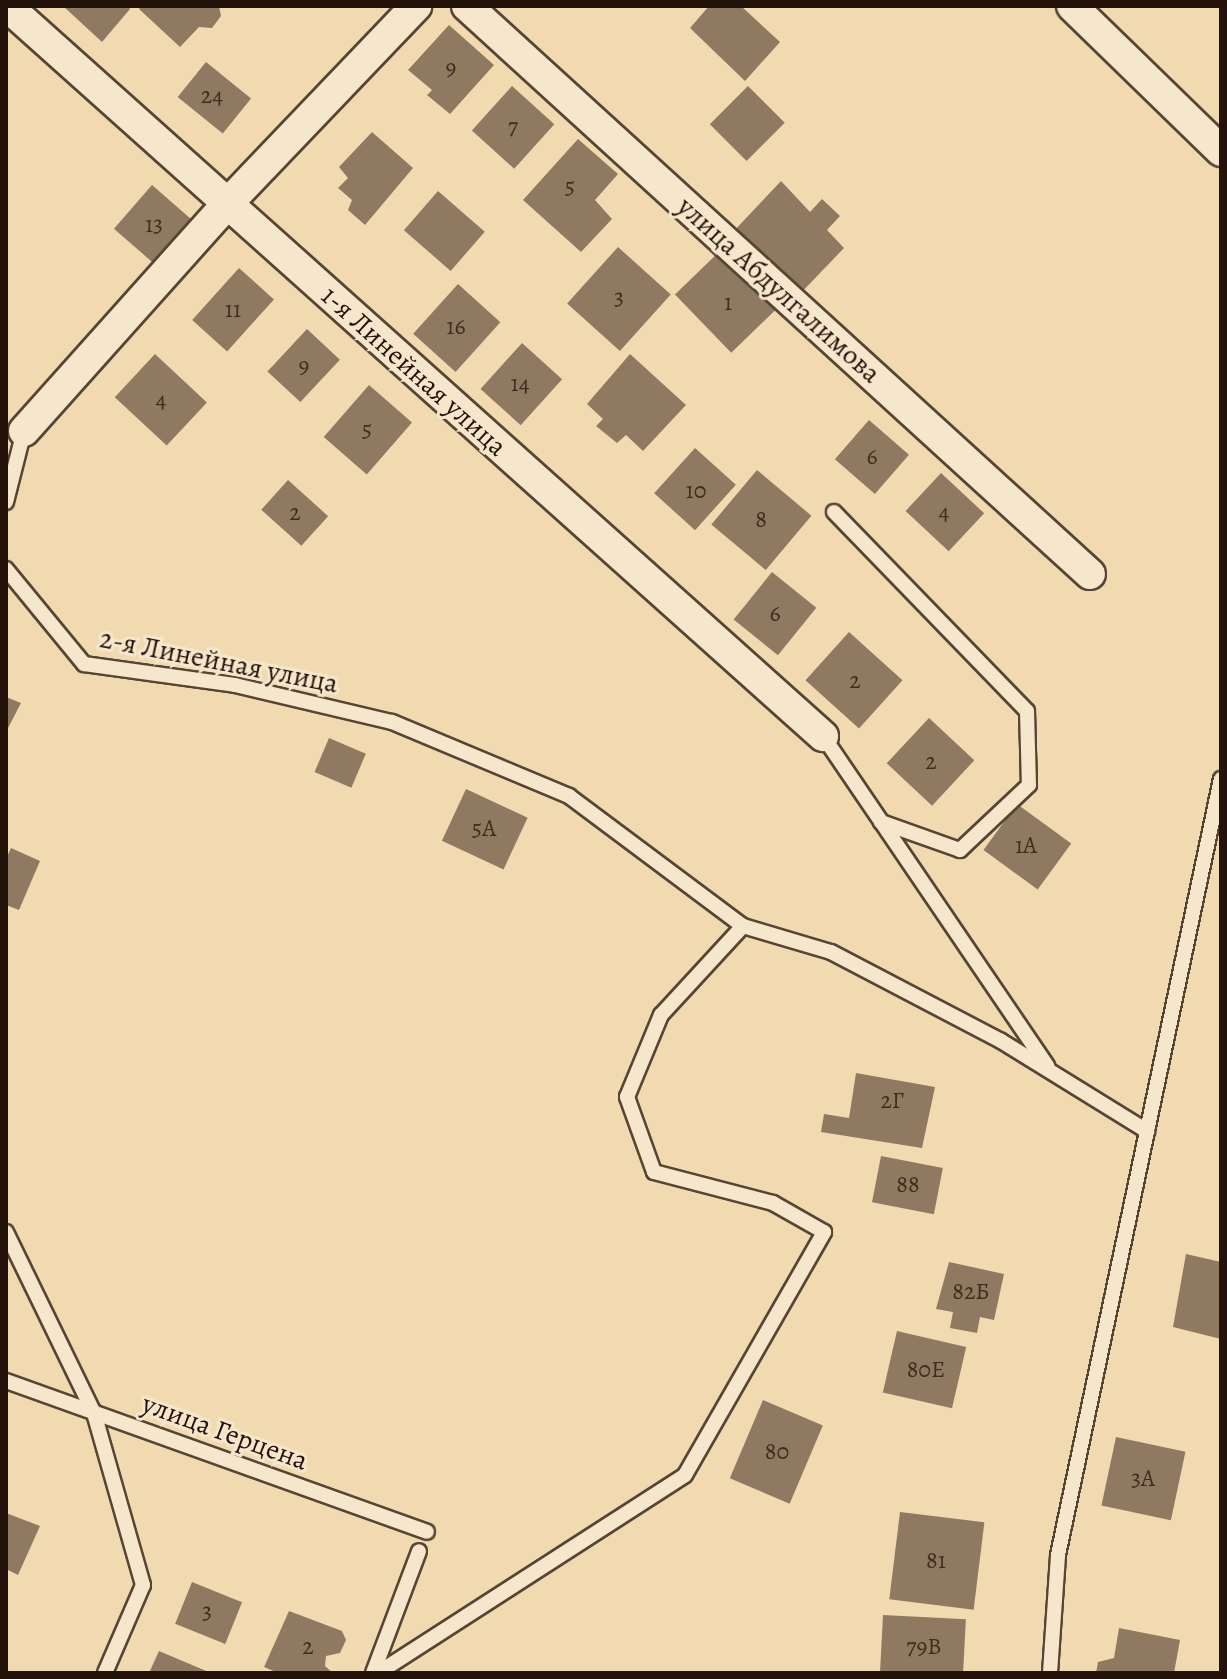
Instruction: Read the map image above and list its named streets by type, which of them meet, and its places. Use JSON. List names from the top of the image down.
{
  "streets": {
    "street": ["улица Абдулгалимова", "1-я Линейная улица"],
    "lane": ["2-я Линейная улица", "улица Герцена"]
  },
  "house_numbers": [
    "9",
    "24",
    "7",
    "5",
    "13",
    "3",
    "1",
    "11",
    "16",
    "9",
    "14",
    "4",
    "5",
    "6",
    "10",
    "4",
    "2",
    "8",
    "6",
    "2",
    "2",
    "5А",
    "1А",
    "2Г",
    "88",
    "82Б",
    "80Е",
    "80",
    "3А",
    "81",
    "3",
    "2",
    "79В"
  ]
}
